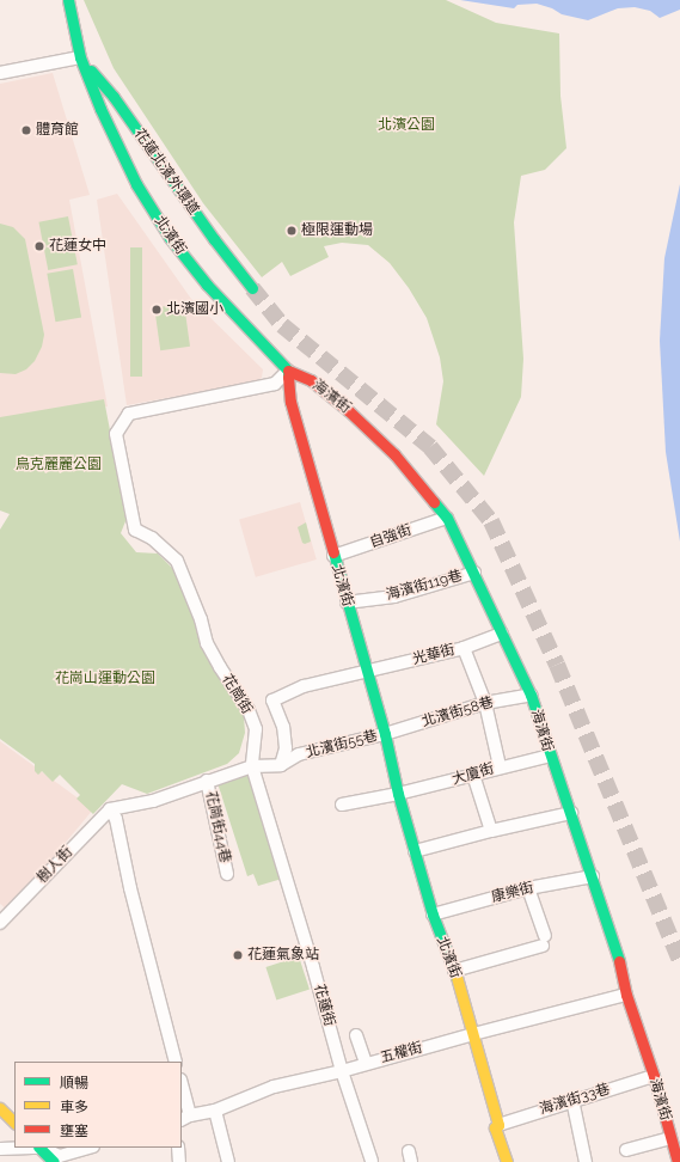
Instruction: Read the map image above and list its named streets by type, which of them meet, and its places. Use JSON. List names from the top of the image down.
{
  "streets": {
    "main road": ["花蓮北濱外環道", "北濱街", "海濱街"],
    "street": [
      "自強街",
      "海濱街119巷",
      "光華街",
      "花崗街",
      "北濱街58巷",
      "北濱街55巷",
      "大廈街",
      "花崗街44巷",
      "樹人街",
      "康樂街",
      "花蓮街",
      "五權街",
      "海濱街33巷"
    ]
  },
  "crossings": [
    ["花蓮北濱外環道", "北濱街"],
    ["北濱街", "海濱街"],
    ["北濱街", "自強街"],
    ["北濱街", "海濱街119巷"],
    ["北濱街", "光華街"],
    ["北濱街", "花崗街"],
    ["北濱街", "北濱街58巷"],
    ["北濱街", "北濱街55巷"],
    ["北濱街", "大廈街"],
    ["北濱街", "康樂街"],
    ["北濱街", "五權街"],
    ["北濱街", "海濱街33巷"],
    ["海濱街", "自強街"],
    ["海濱街", "海濱街119巷"],
    ["海濱街", "光華街"],
    ["海濱街", "花崗街"],
    ["海濱街", "北濱街58巷"],
    ["海濱街", "大廈街"],
    ["海濱街", "康樂街"],
    ["海濱街", "五權街"],
    ["海濱街", "海濱街33巷"],
    ["光華街", "北濱街55巷"],
    ["花崗街", "花蓮街"],
    ["北濱街58巷", "北濱街55巷"],
    ["花蓮街", "五權街"]
  ],
  "parks": ["北濱公園", "烏克麗麗公園", "花崗山運動公園"],
  "places": [
    "體育館",
    "極限運動場",
    "花蓮女中",
    "北濱國小",
    "花蓮氣象站"
  ],
  "legend": ["順暢", "車多", "壅塞"]
}
